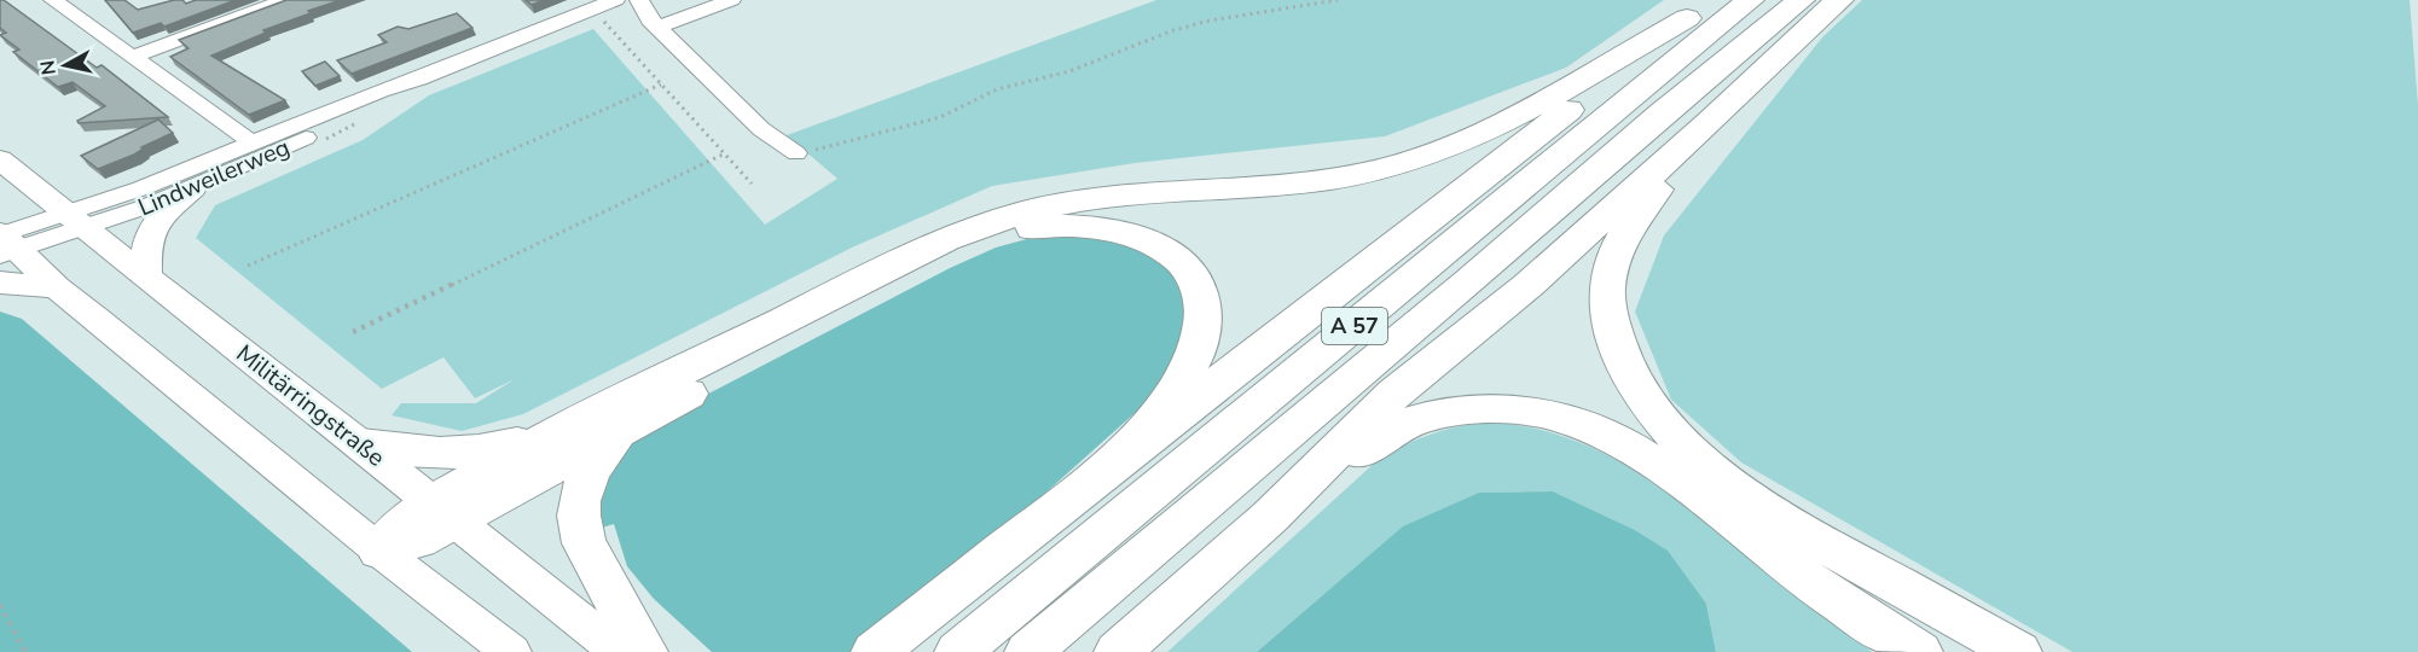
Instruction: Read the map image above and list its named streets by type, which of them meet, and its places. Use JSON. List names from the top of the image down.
{
  "streets": {
    "highway": ["A 57"],
    "main road": ["Militärringstraße"],
    "street": ["Lindweilerweg"]
  },
  "crossings": [
    ["Lindweilerweg", "Militärringstraße"]
  ],
  "north": "left"
}
